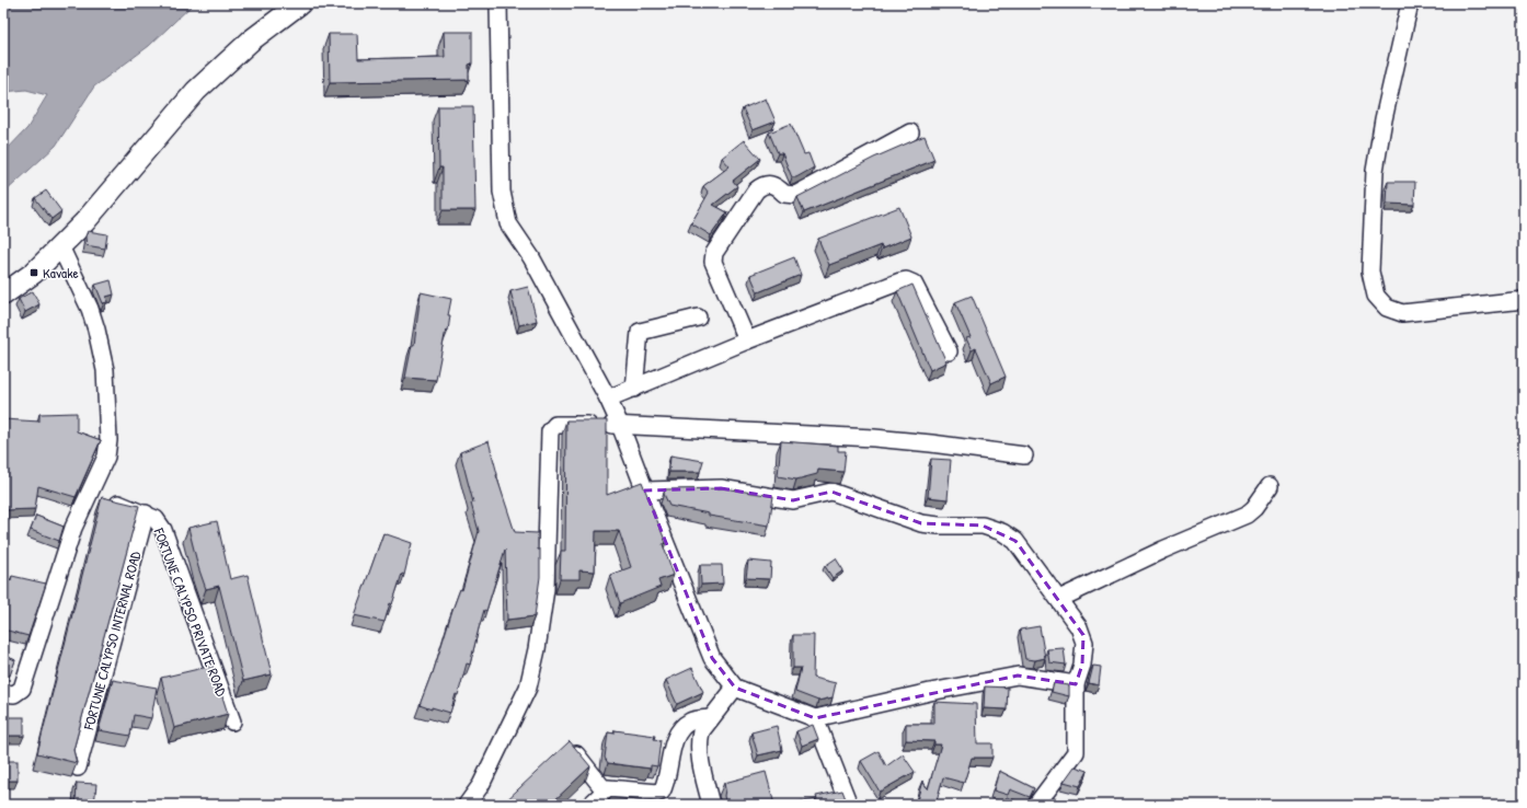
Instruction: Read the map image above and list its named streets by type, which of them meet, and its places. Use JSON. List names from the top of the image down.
{
  "streets": {
    "street": ["FORTUNE CALYPSO PRIVATE ROAD", "FORTUNE CALYPSO INTERNAL ROAD"]
  },
  "crossings": [
    ["FORTUNE CALYPSO PRIVATE ROAD", "FORTUNE CALYPSO INTERNAL ROAD"]
  ],
  "places": {
    "transit": ["Kavake"]
  }
}
